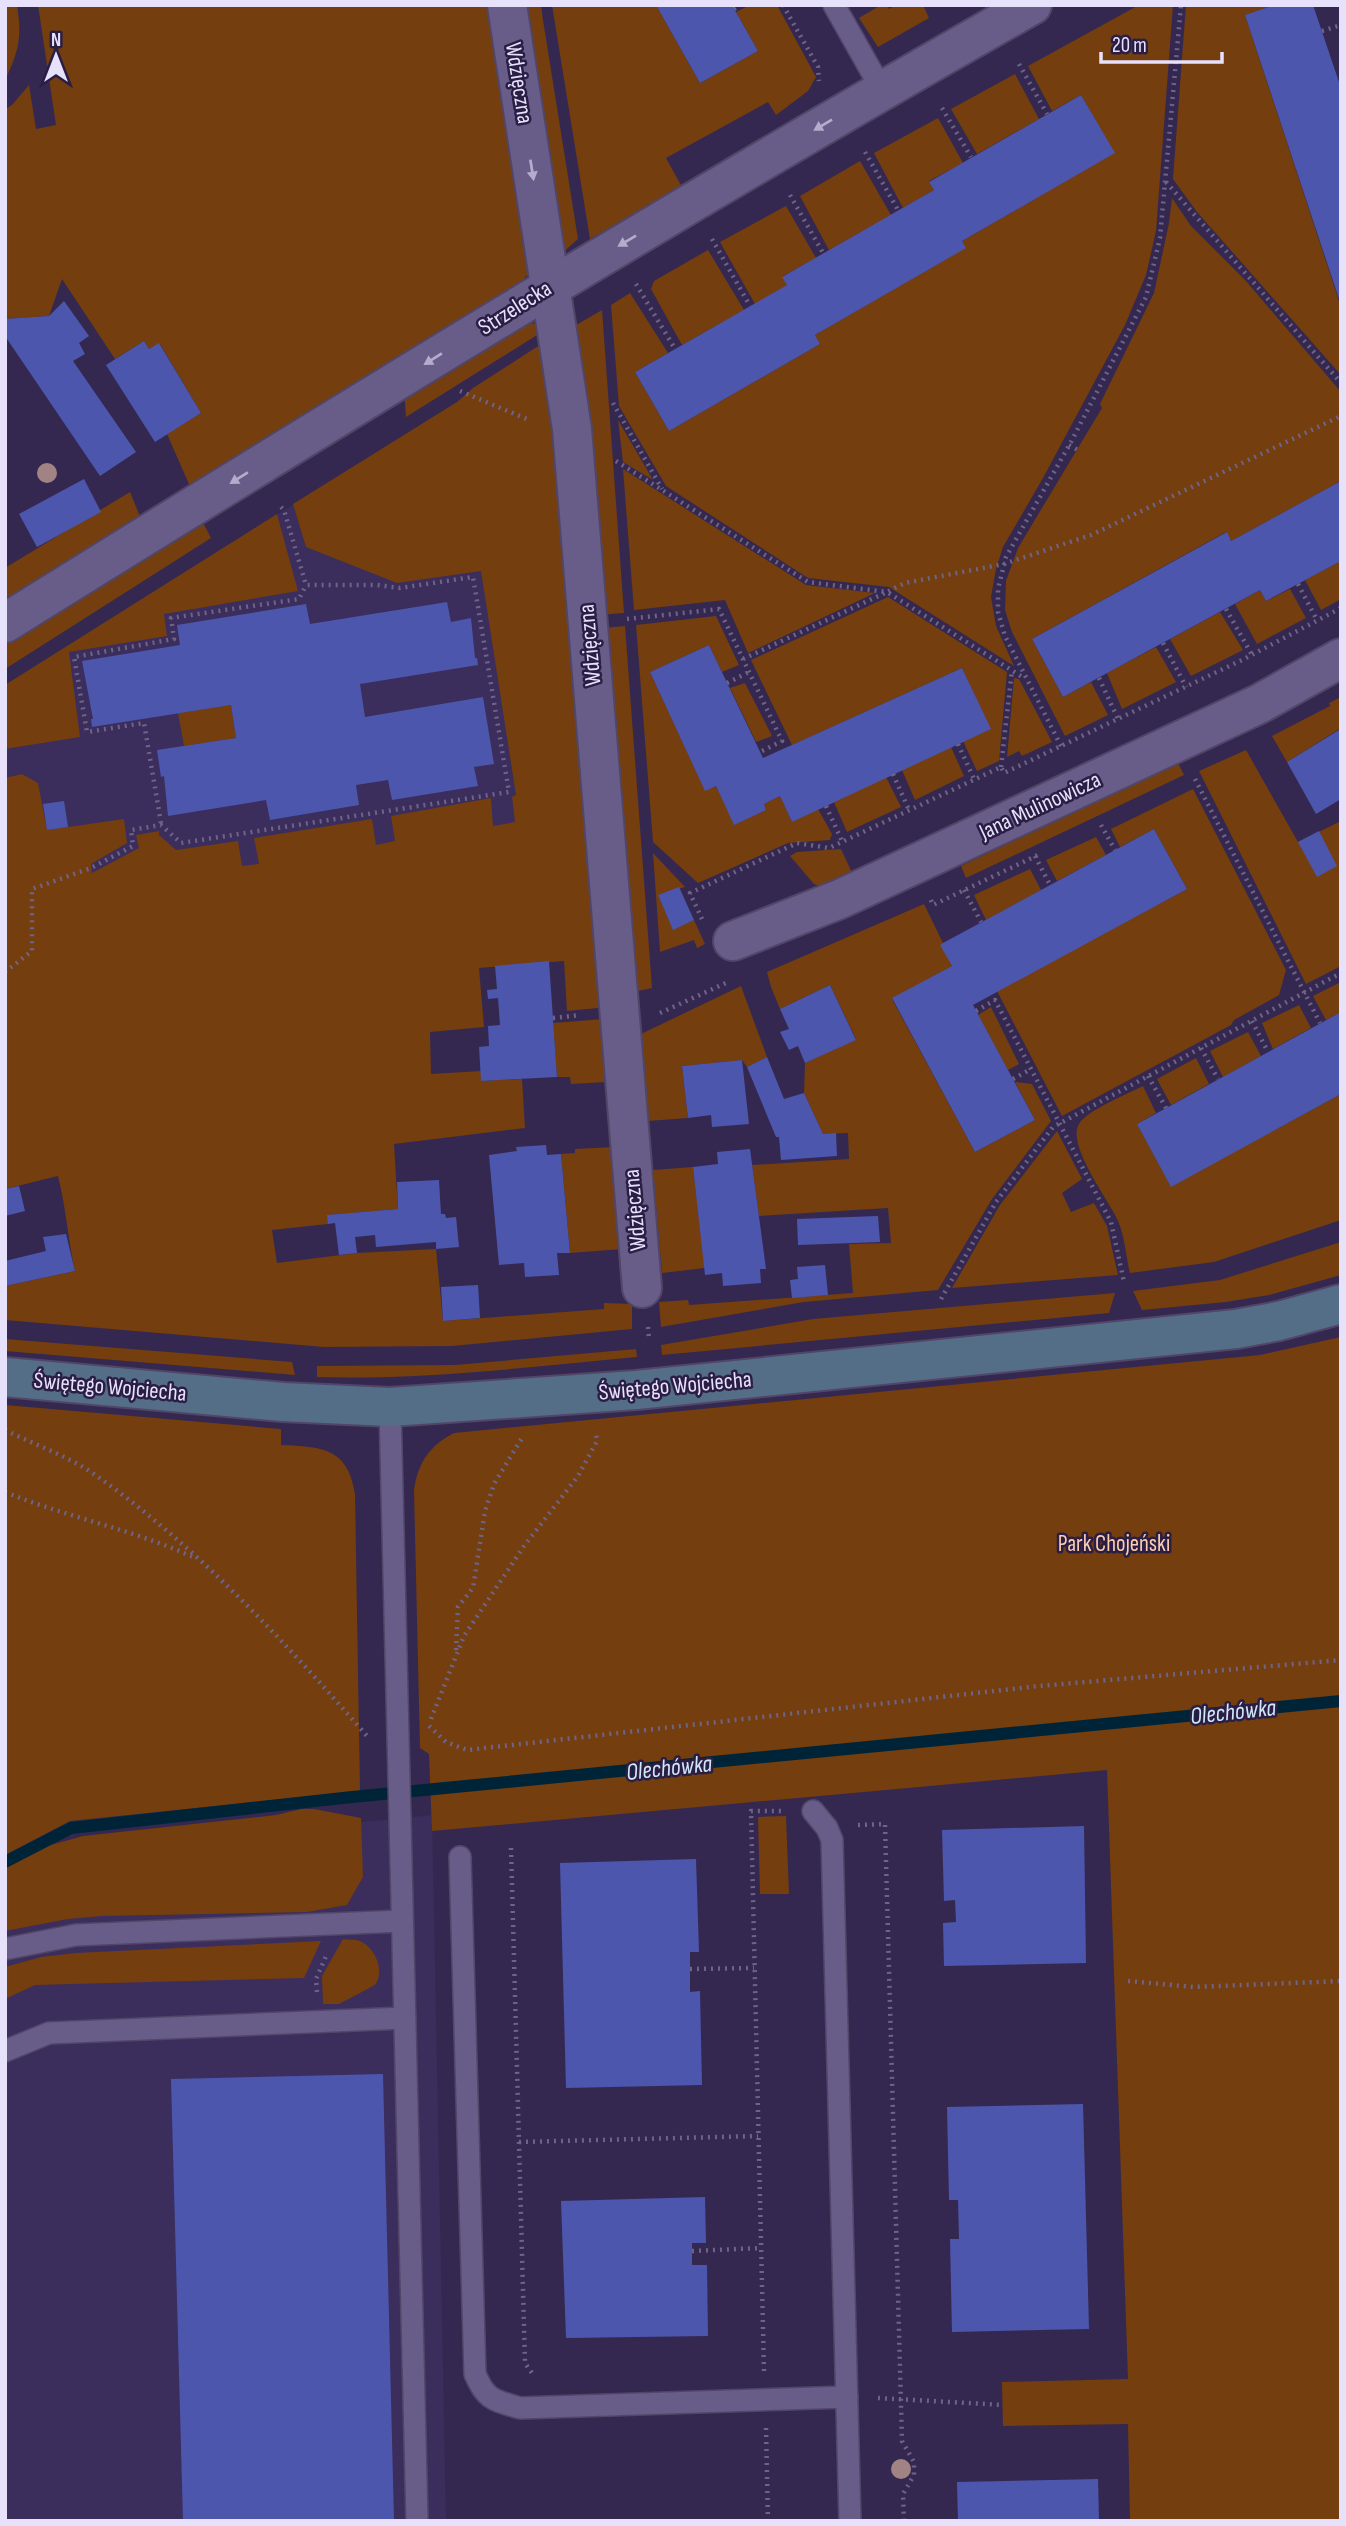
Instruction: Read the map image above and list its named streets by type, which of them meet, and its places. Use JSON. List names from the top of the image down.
{
  "streets": {
    "street": [
      "Wdzięczna",
      "Strzelecka",
      "Jana Mulinowicza",
      "Świętego Wojciecha"
    ]
  },
  "crossings": [
    ["Wdzięczna", "Strzelecka"]
  ],
  "one_way": ["Strzelecka"],
  "water": ["Olechówka"],
  "parks": ["Park Chojeński"],
  "scale_bar": "20 m",
  "north": "top"
}
